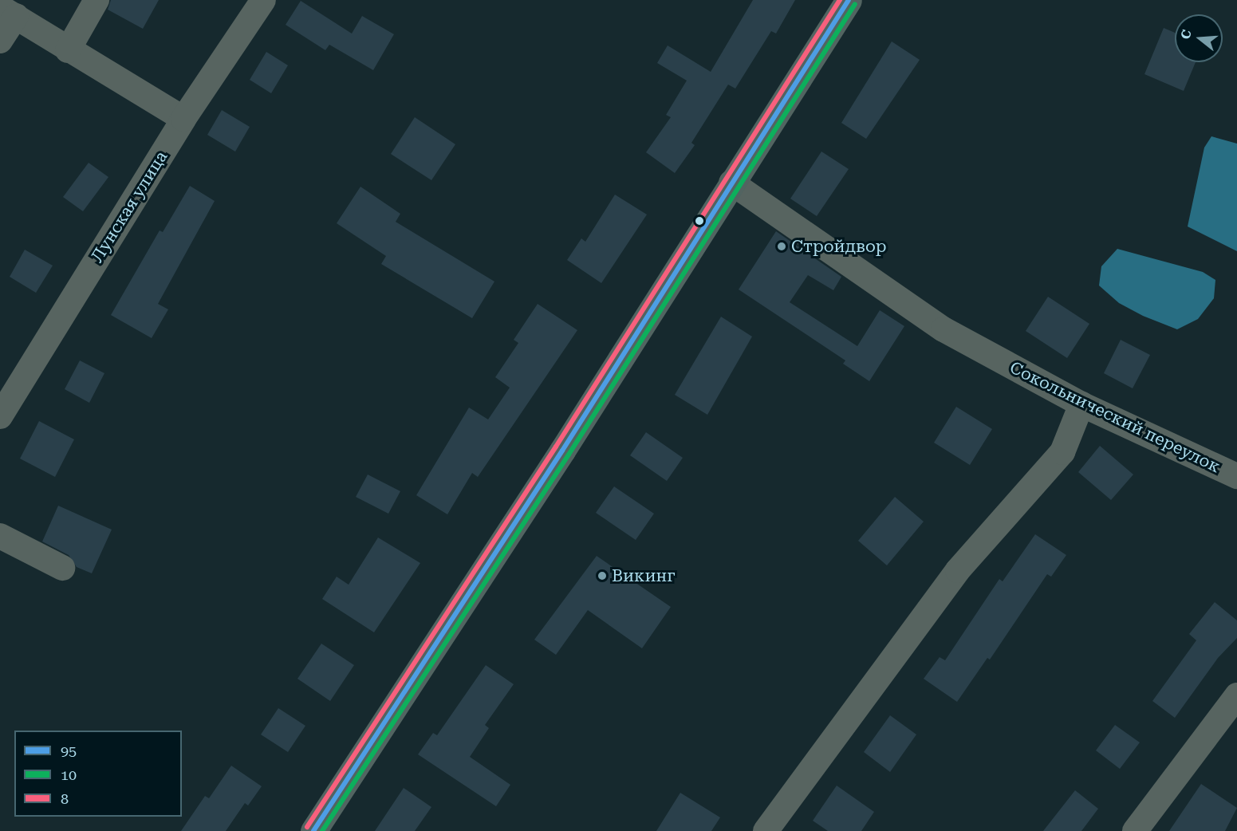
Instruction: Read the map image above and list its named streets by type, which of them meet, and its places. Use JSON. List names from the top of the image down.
{
  "streets": {
    "street": ["Лунская улица", "Сокольнический переулок"]
  },
  "places": ["Стройдвор", "Викинг"],
  "lines": ["transit line 95", "transit line 8", "transit line 10"],
  "legend": ["95", "10", "8"],
  "north": "left"
}
